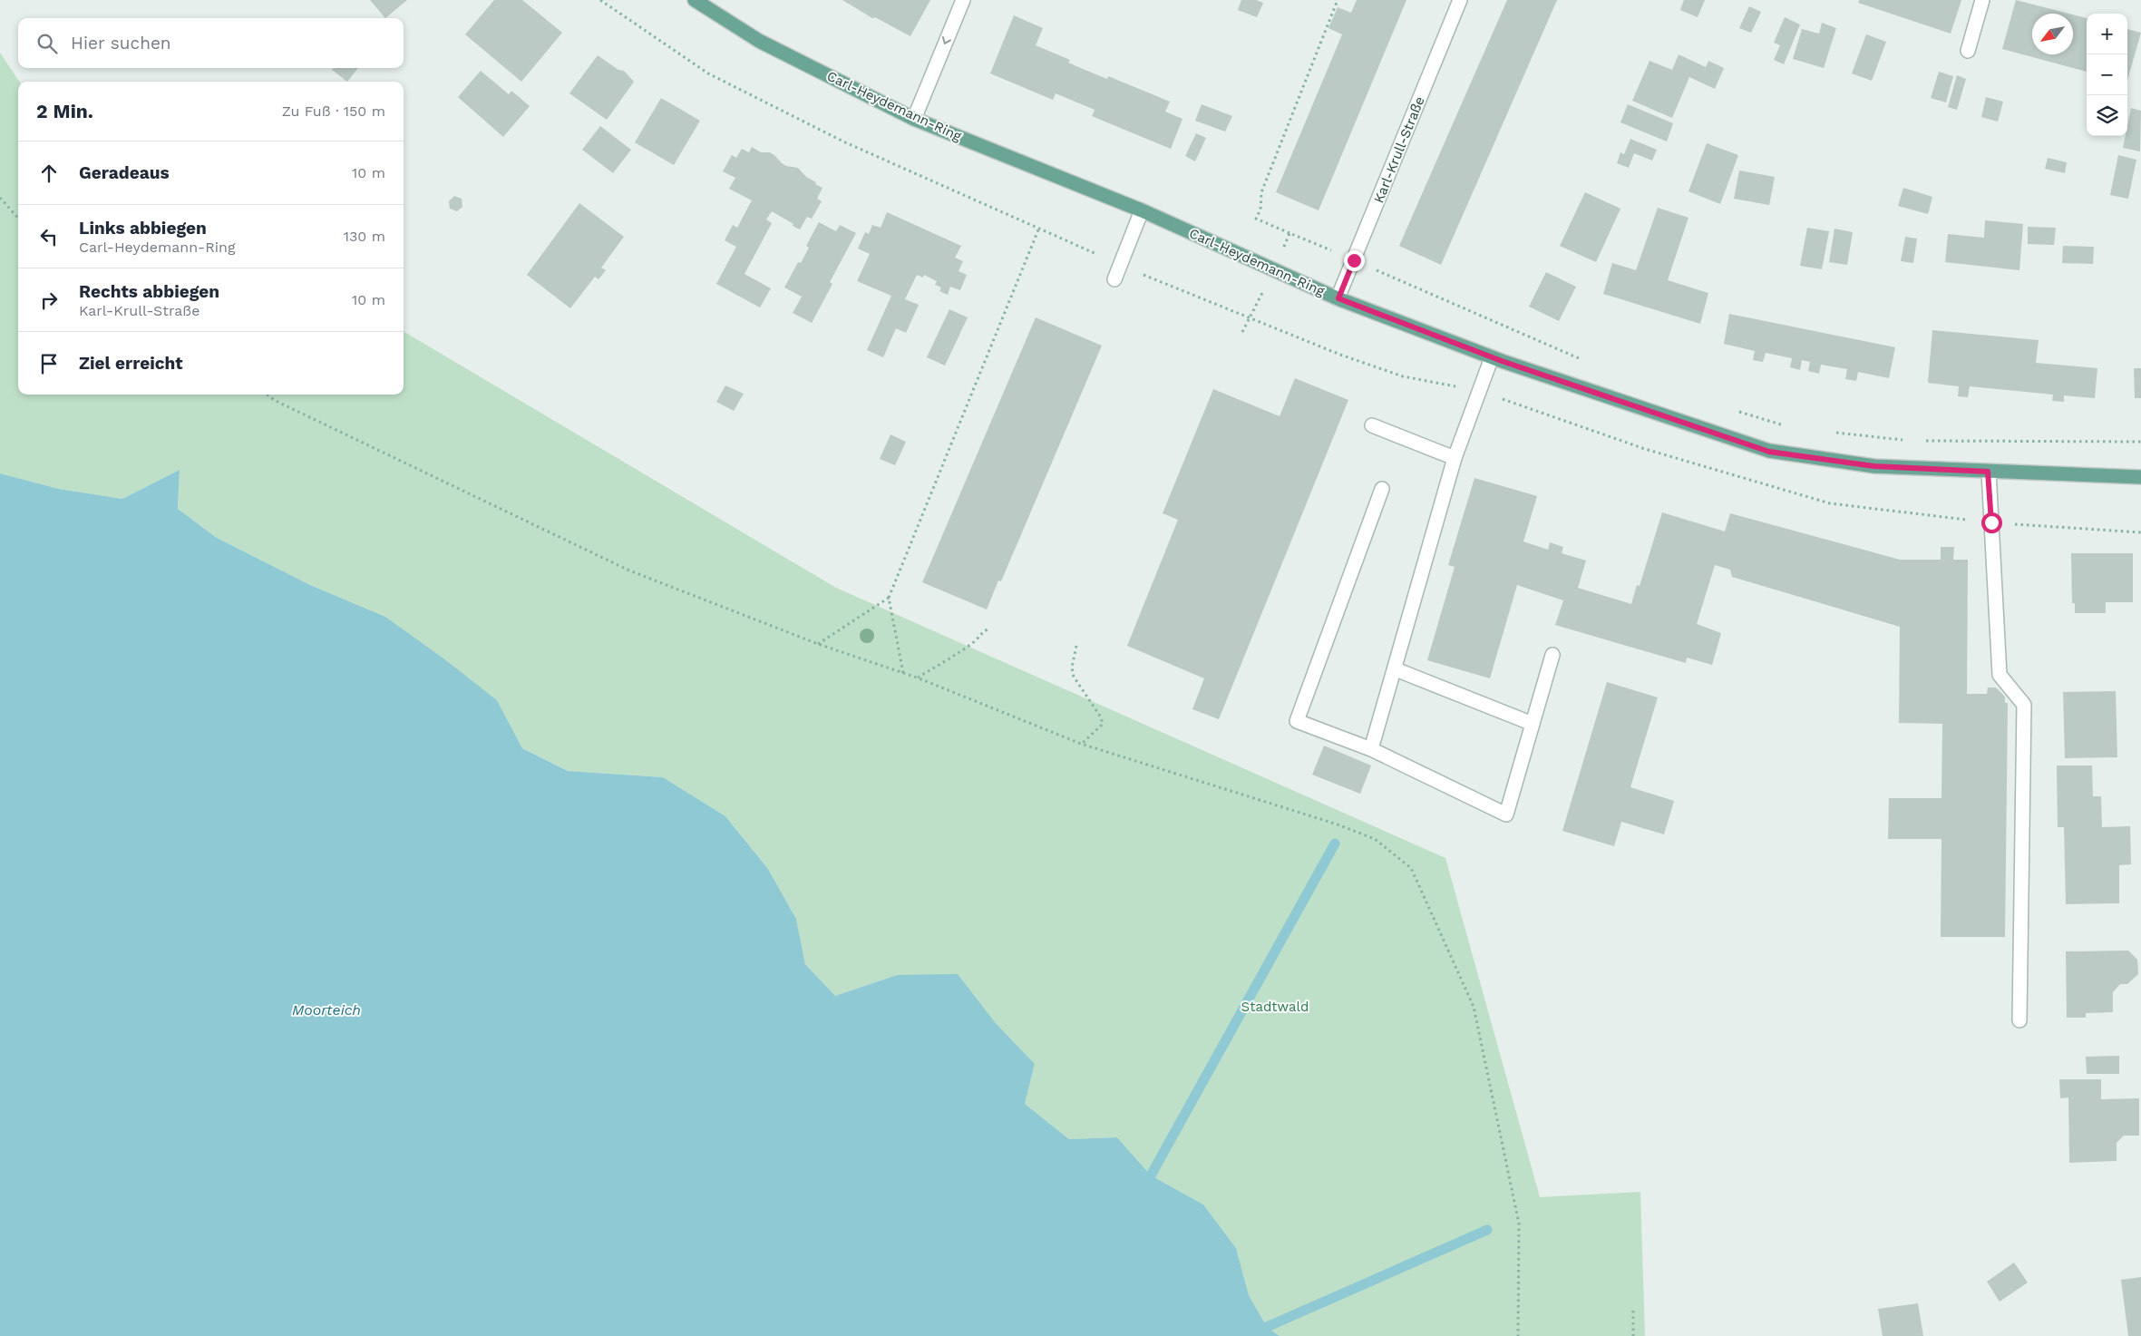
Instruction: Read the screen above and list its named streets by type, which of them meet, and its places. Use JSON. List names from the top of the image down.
{
  "streets": {
    "main road": ["Carl-Heydemann-Ring"],
    "street": ["Karl-Krull-Straße"]
  },
  "crossings": [
    ["Carl-Heydemann-Ring", "Karl-Krull-Straße"]
  ],
  "water": ["Moorteich"],
  "parks": ["Stadtwald"],
  "north": "bottom left",
  "page": {
    "map_buttons": ["+", "−"],
    "search": "Hier suchen",
    "heading": ["2 Min.", "Zu Fuß · 150 m"],
    "list": [
      ["Geradeaus", "10 m"],
      ["Links abbiegen", "Carl-Heydemann-Ring", "130 m"],
      ["Rechts abbiegen", "Karl-Krull-Straße", "10 m"],
      "Ziel erreicht"
    ]
  }
}
